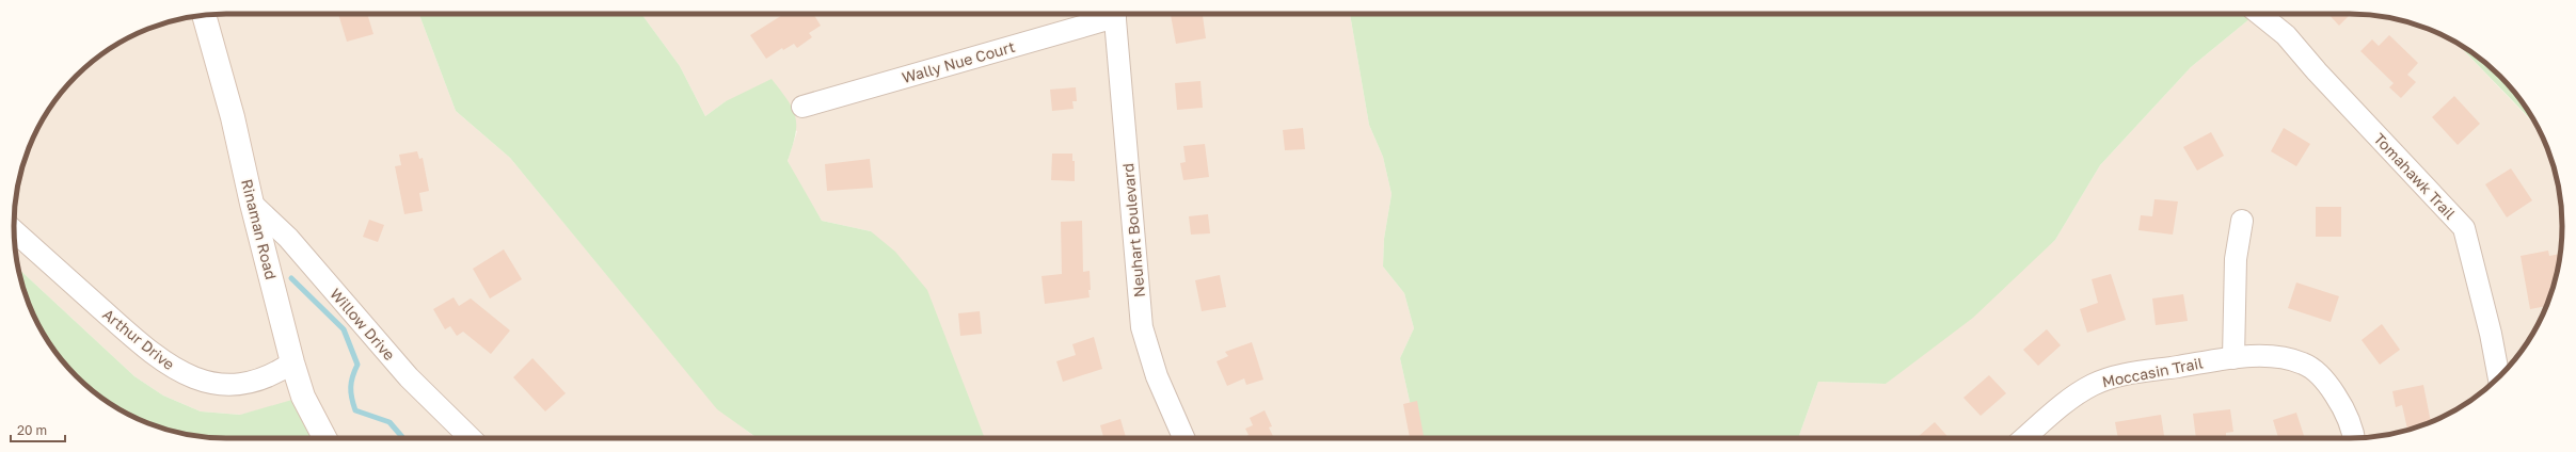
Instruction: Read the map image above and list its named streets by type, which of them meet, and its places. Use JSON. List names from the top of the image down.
{
  "streets": {
    "street": [
      "Wally Nue Court",
      "Tomahawk Trail",
      "Rinaman Road",
      "Neuhart Boulevard",
      "Willow Drive",
      "Arthur Drive",
      "Moccasin Trail"
    ]
  },
  "crossings": [
    ["Rinaman Road", "Willow Drive"],
    ["Rinaman Road", "Arthur Drive"]
  ],
  "scale_bar": "20 m"
}
